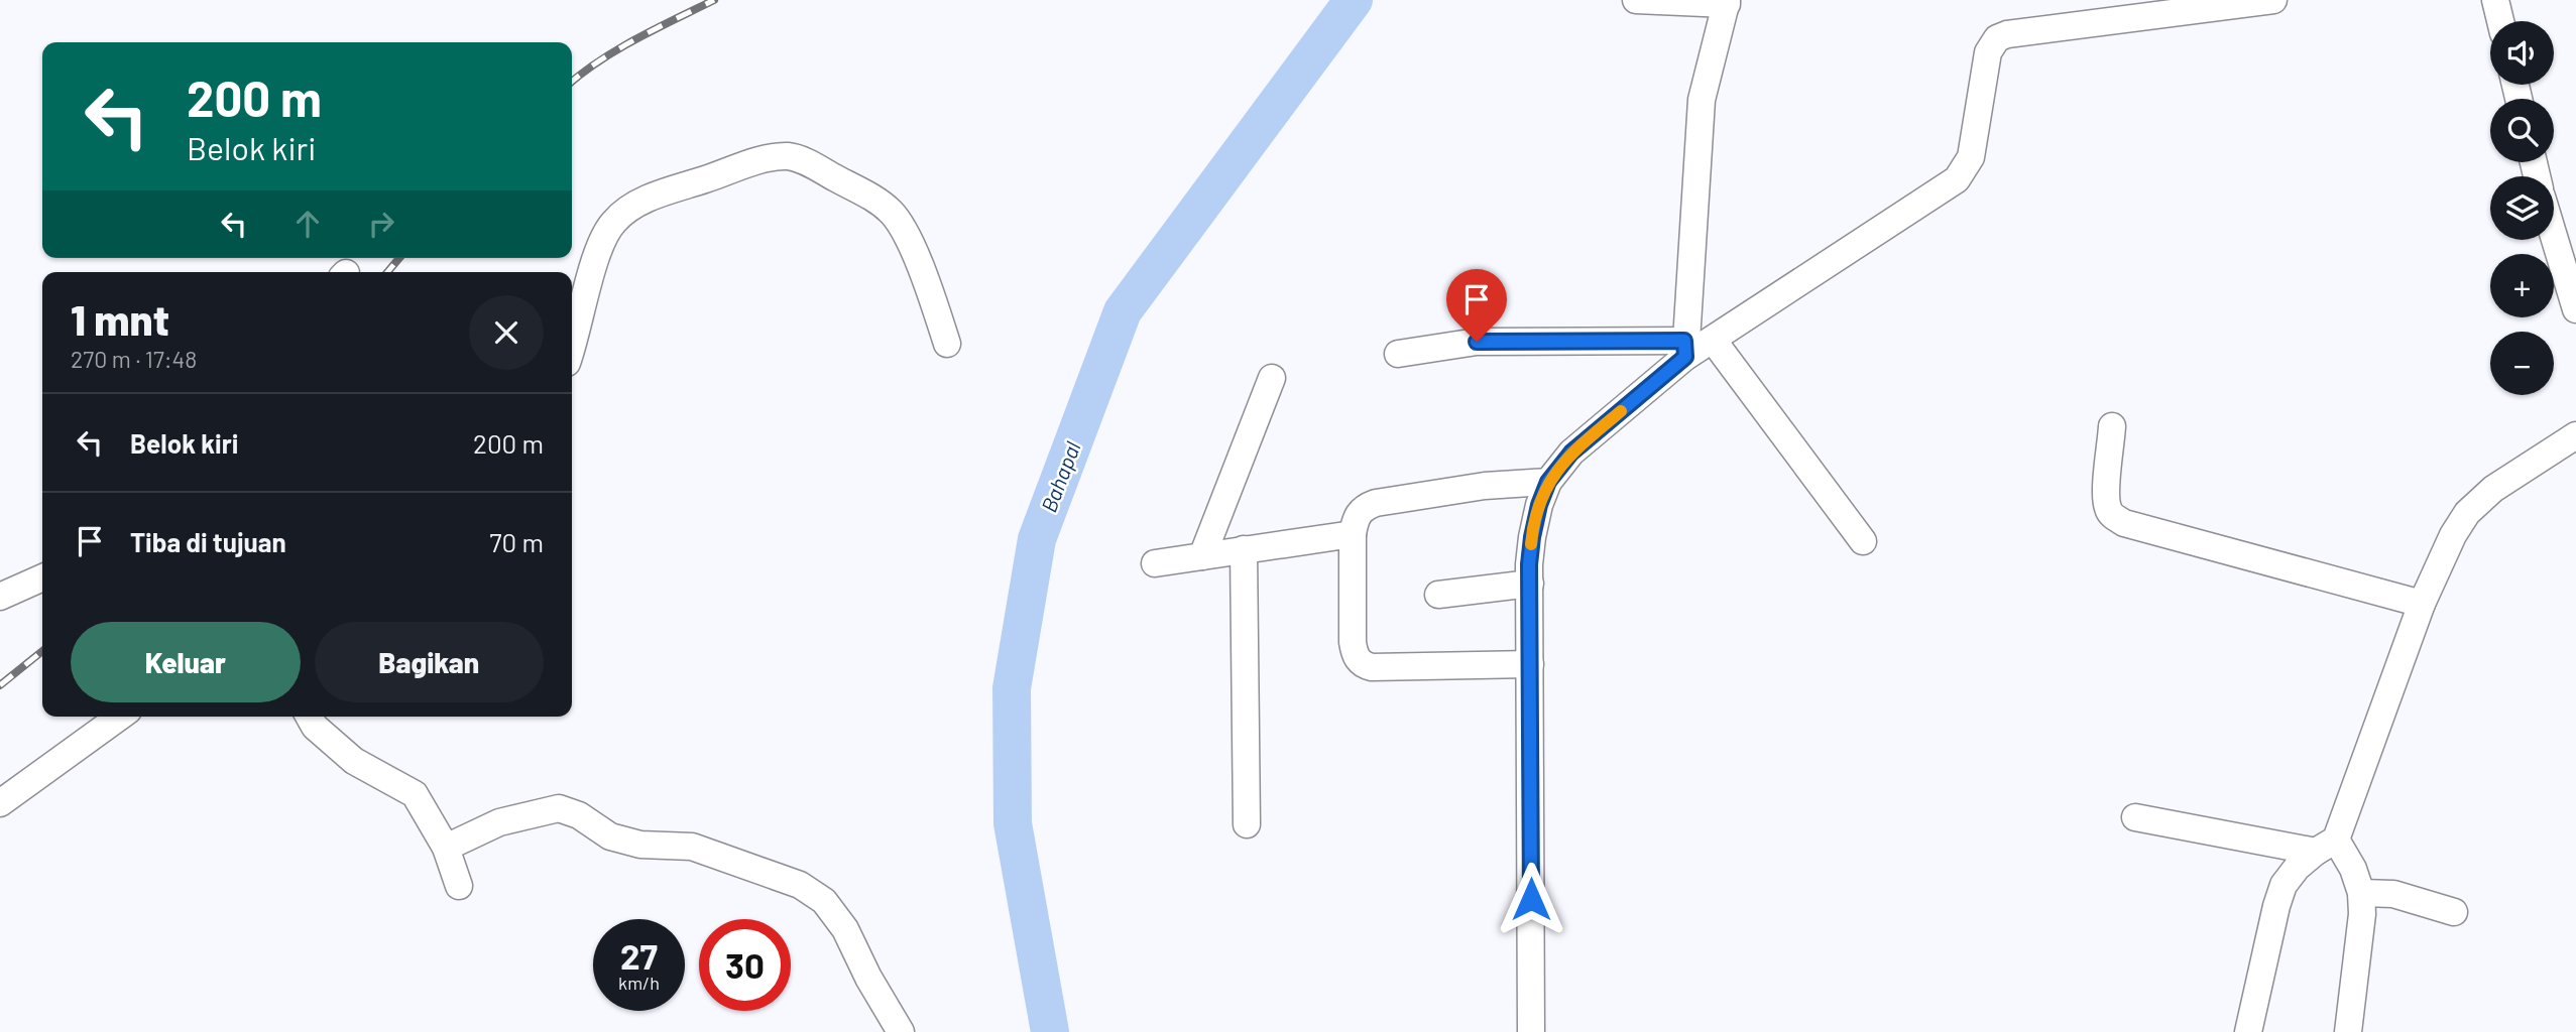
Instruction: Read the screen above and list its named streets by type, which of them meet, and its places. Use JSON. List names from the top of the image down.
{
  "water": ["Bahapal"],
  "page": {
    "map_buttons": ["+", "−"],
    "turn": ["200 m", "Belok kiri"],
    "heading": ["1 mnt", "270 m · 17:48"],
    "list": [
      {
        "name": "Belok kiri",
        "value": "200 m"
      },
      {
        "name": "Tiba di tujuan",
        "value": "70 m"
      }
    ],
    "buttons": ["Keluar", "Bagikan"],
    "speed": "27 km/h",
    "limit": "30"
  }
}
